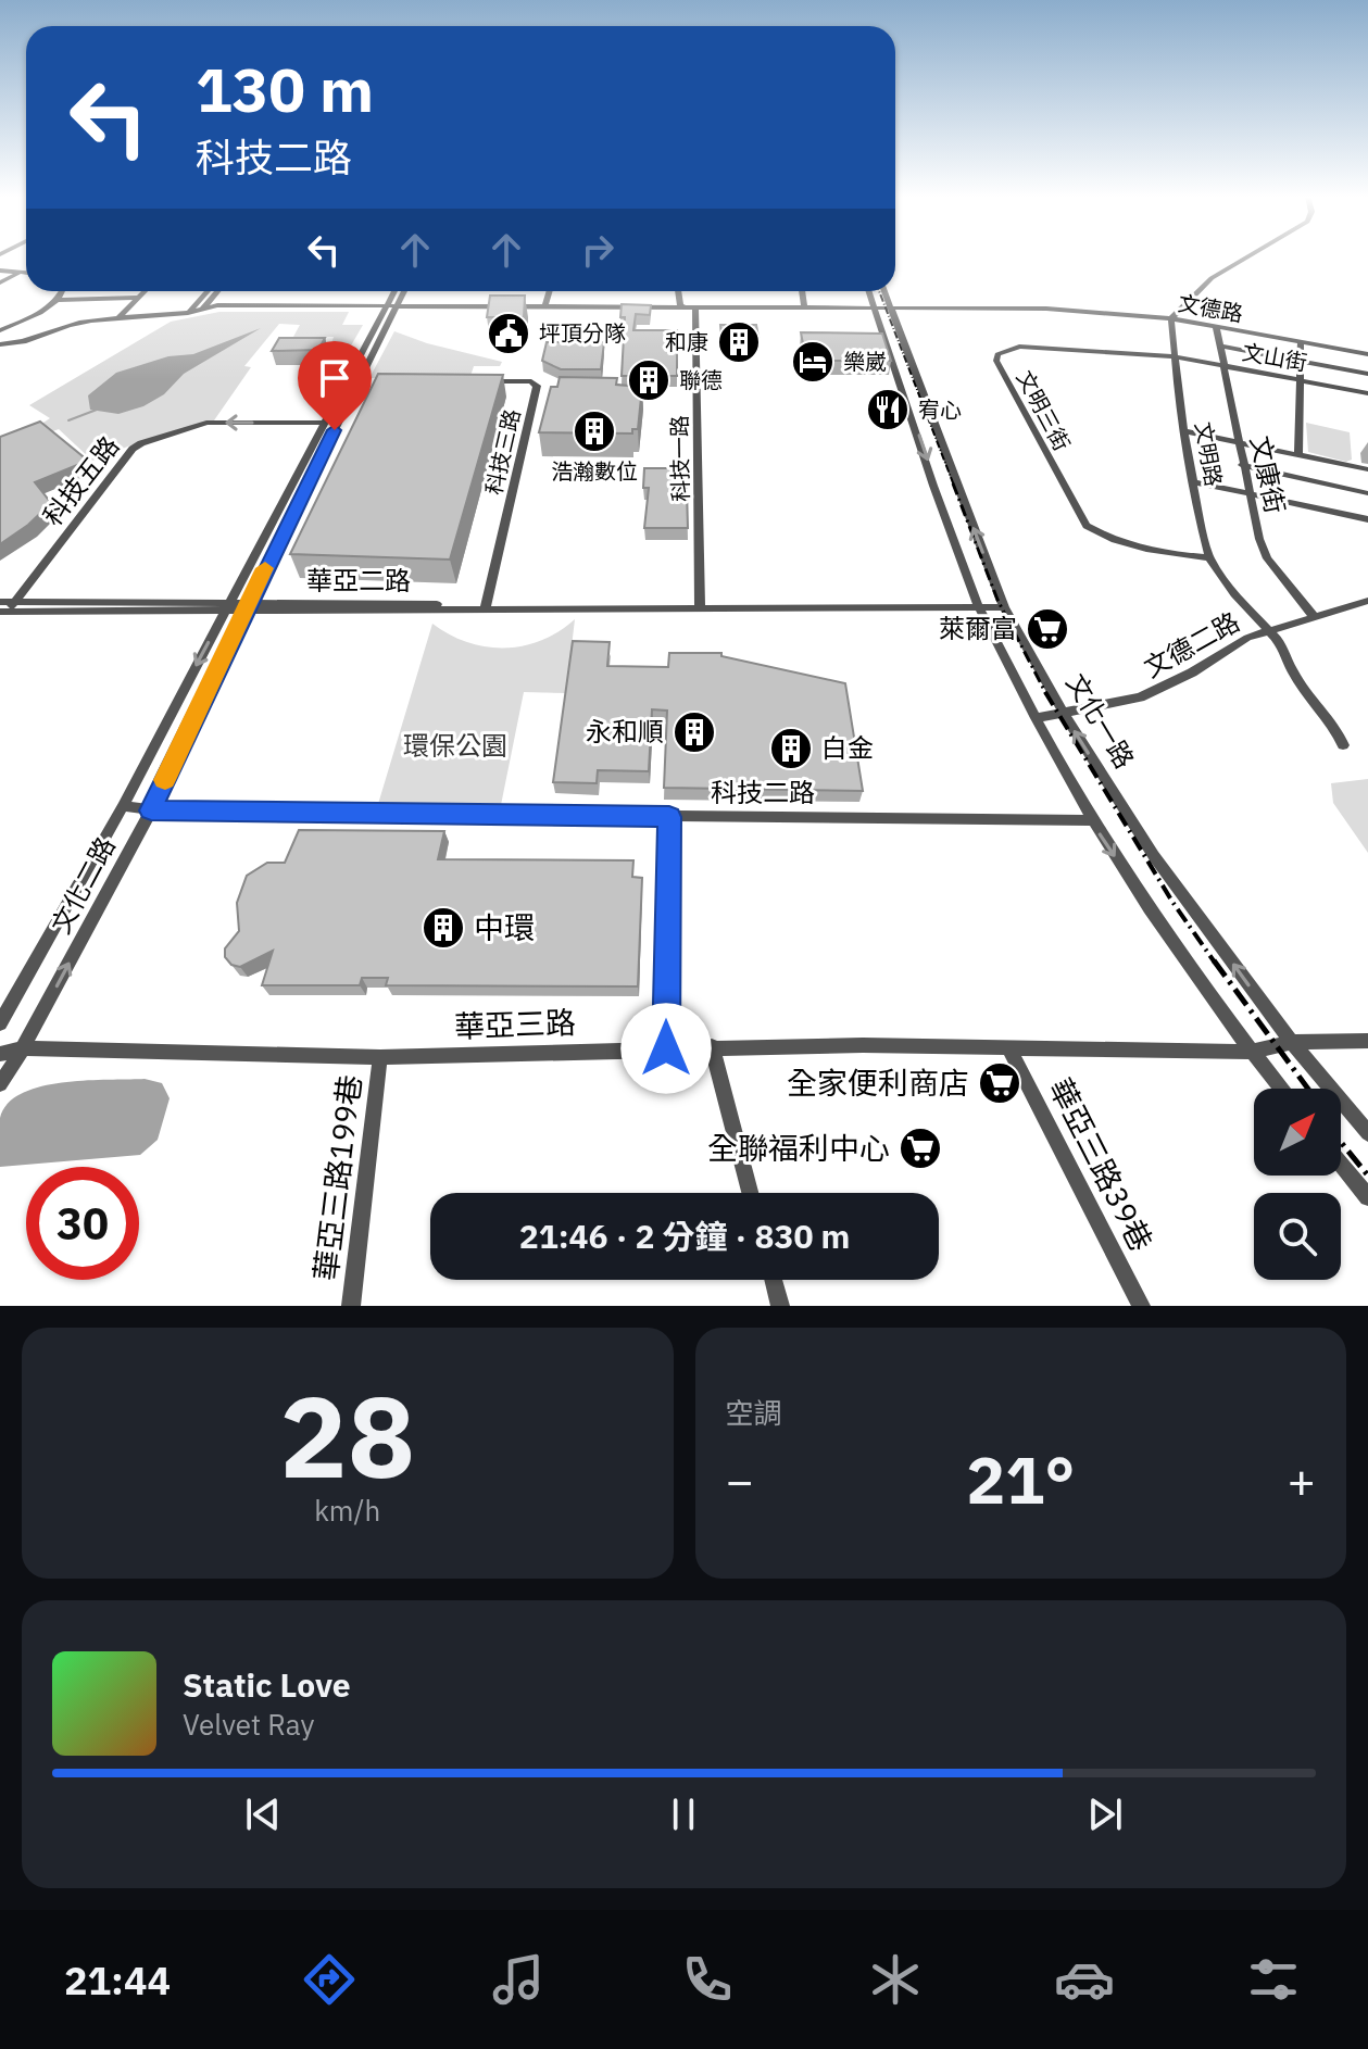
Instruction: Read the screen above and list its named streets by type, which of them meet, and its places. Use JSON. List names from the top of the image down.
{
  "streets": {
    "street": [
      "文德路",
      "文山街",
      "文明三街",
      "科技三路",
      "文明路",
      "科技一路",
      "文康街",
      "科技五路",
      "華亞二路",
      "文德二路",
      "文化一路",
      "科技二路",
      "文化二路",
      "華亞三路",
      "華亞三路39巷",
      "華亞三路199巷"
    ]
  },
  "crossings": [
    ["文德路", "文明路"],
    ["文德路", "文康街"],
    ["文德路", "文化一路"],
    ["文山街", "文明三街"],
    ["文山街", "文明路"],
    ["文山街", "文康街"],
    ["文明三街", "文明路"],
    ["科技三路", "華亞二路"],
    ["文明路", "文德二路"],
    ["科技一路", "華亞二路"],
    ["文康街", "文德二路"],
    ["科技五路", "華亞二路"],
    ["科技五路", "文化二路"],
    ["華亞二路", "文化一路"],
    ["華亞二路", "文化二路"],
    ["文德二路", "文化一路"],
    ["文化一路", "科技二路"],
    ["文化一路", "華亞三路"],
    ["科技二路", "文化二路"],
    ["文化二路", "華亞三路"],
    ["華亞三路", "華亞三路39巷"],
    ["華亞三路", "華亞三路199巷"]
  ],
  "one_way": ["科技五路"],
  "parks": ["環保公園"],
  "places": {
    "public building": ["坪頂分隊"],
    "building": [
      "和康",
      "聯德",
      "浩瀚數位",
      "永和順",
      "白金",
      "中環"
    ],
    "hotel": ["樂崴"],
    "restaurant": ["宥心"],
    "supermarket": ["萊爾富", "全家便利商店", "全聯福利中心"]
  },
  "north": "top right",
  "page": {
    "turn": ["130 m", "科技二路"],
    "limit": "30",
    "trip": "21:46 · 2 分鐘 · 830 m",
    "tile": [
      ["28", "km/h"],
      "空調"
    ],
    "heat": ["−", "21°", "+"],
    "song": ["Static Love", "Velvet Ray"],
    "tabs": "21:44"
  }
}
